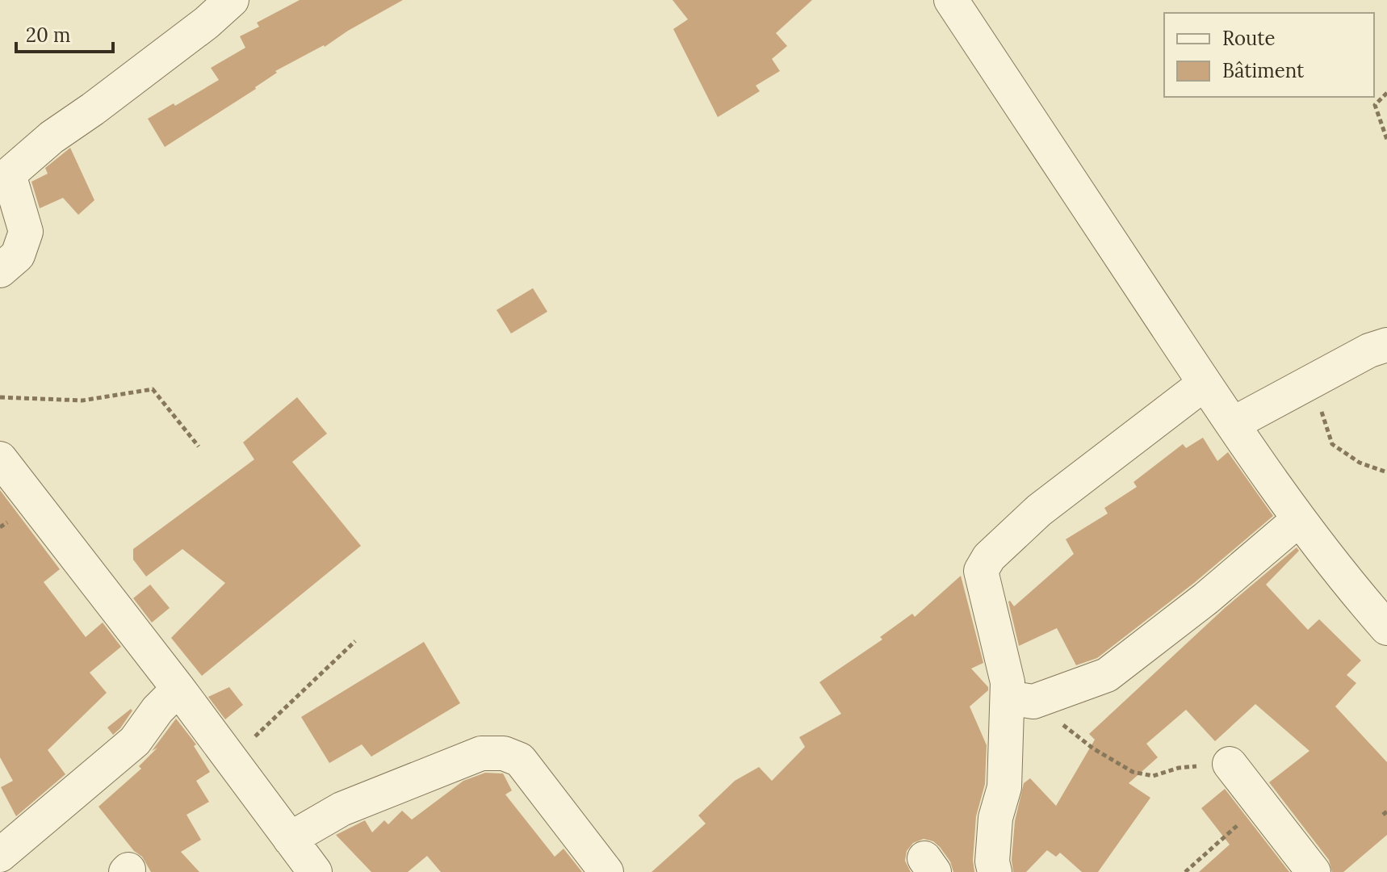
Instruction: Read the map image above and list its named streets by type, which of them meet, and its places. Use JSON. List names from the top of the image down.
{
  "legend": ["Route", "Bâtiment"],
  "scale_bar": "20 m"
}
